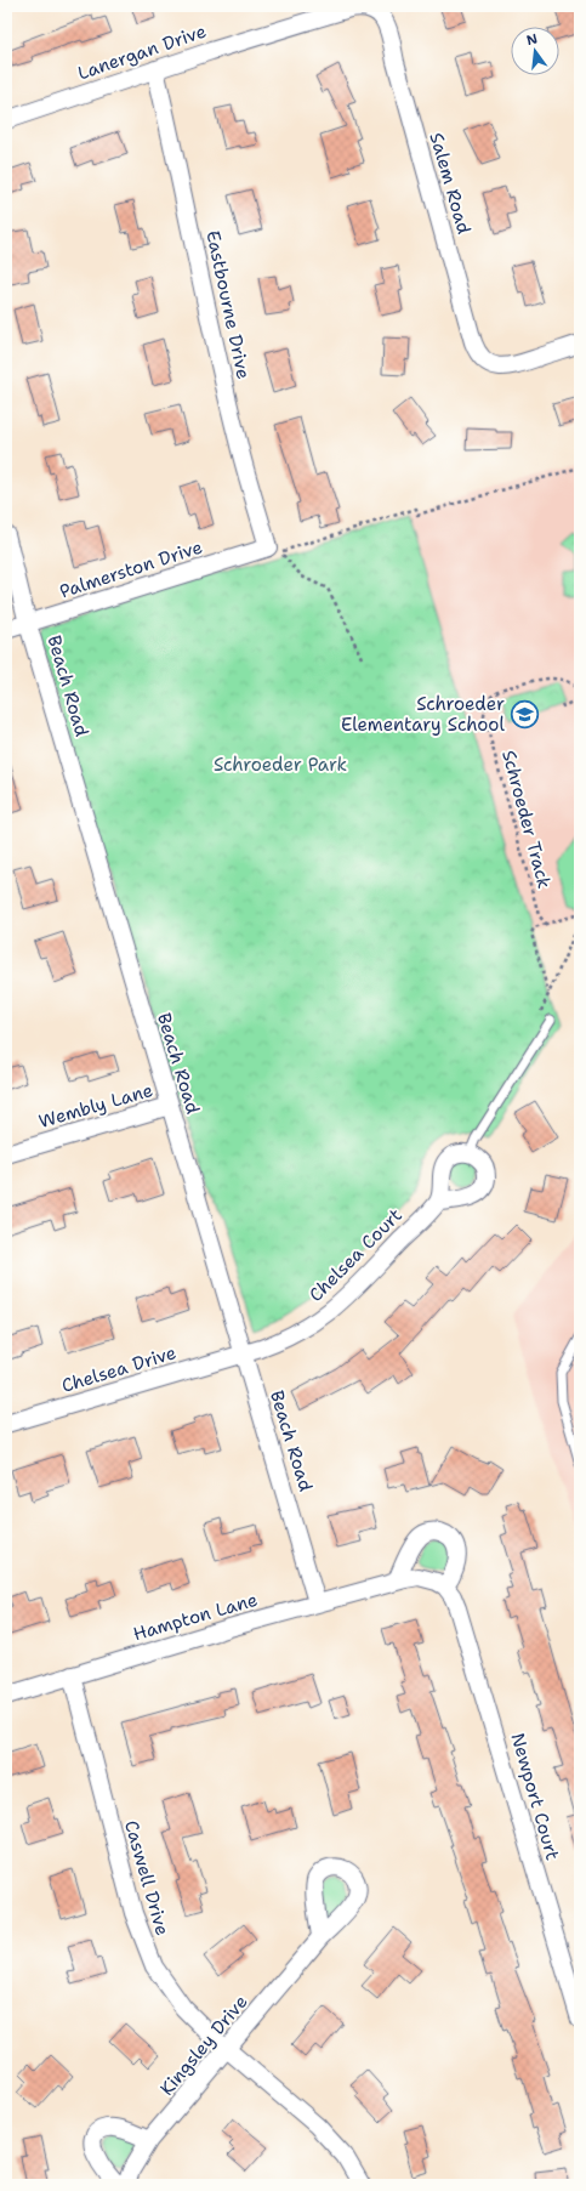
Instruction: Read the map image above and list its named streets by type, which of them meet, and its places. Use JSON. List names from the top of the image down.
{
  "streets": {
    "street": [
      "Lanergan Drive",
      "Salem Road",
      "Eastbourne Drive",
      "Palmerston Drive",
      "Beach Road",
      "Wembly Lane",
      "Chelsea Court",
      "Chelsea Drive",
      "Hampton Lane",
      "Newport Court",
      "Caswell Drive",
      "Kingsley Drive"
    ],
    "path": ["Schroeder Track"]
  },
  "crossings": [
    ["Lanergan Drive", "Salem Road"],
    ["Lanergan Drive", "Eastbourne Drive"],
    ["Eastbourne Drive", "Palmerston Drive"],
    ["Palmerston Drive", "Beach Road"],
    ["Beach Road", "Wembly Lane"],
    ["Beach Road", "Chelsea Court"],
    ["Beach Road", "Chelsea Drive"],
    ["Beach Road", "Hampton Lane"],
    ["Chelsea Court", "Chelsea Drive"],
    ["Hampton Lane", "Newport Court"],
    ["Hampton Lane", "Caswell Drive"],
    ["Caswell Drive", "Kingsley Drive"]
  ],
  "parks": ["Schroeder Park"],
  "places": {
    "school or university": ["Schroeder Elementary School"]
  },
  "north": "top"
}
